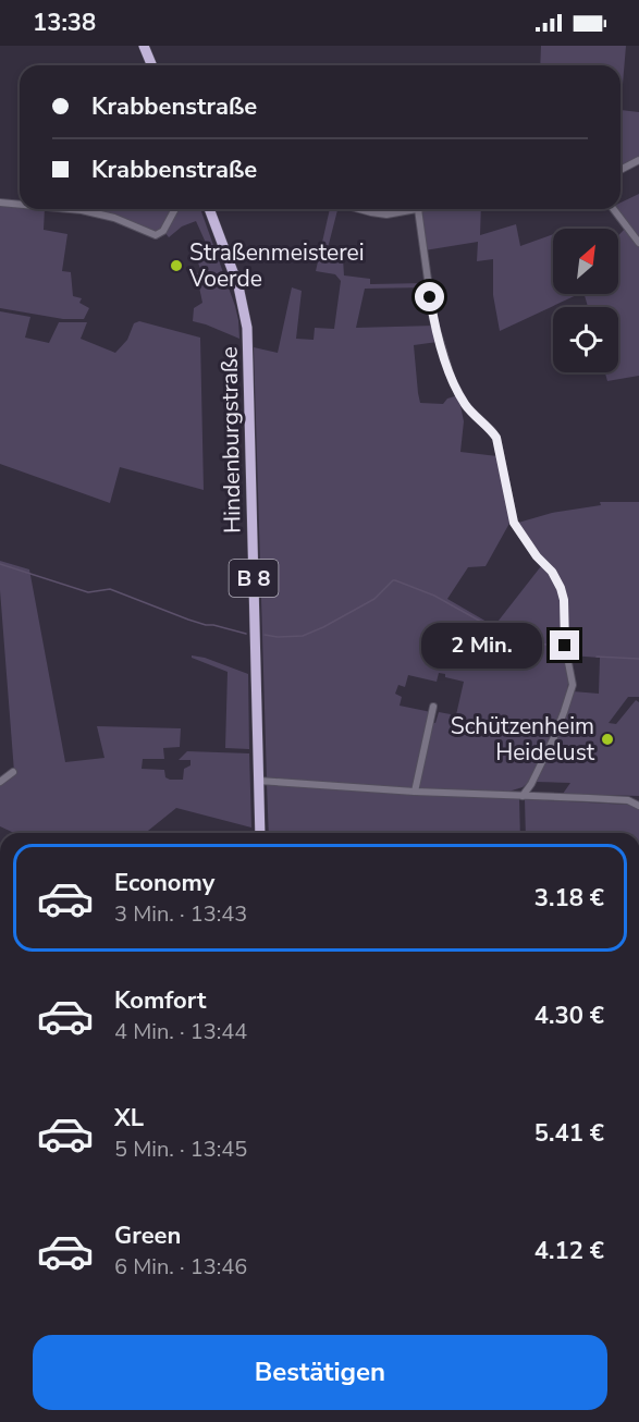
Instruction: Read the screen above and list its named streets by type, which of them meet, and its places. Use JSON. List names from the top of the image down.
{
  "streets": {
    "main road": ["Hindenburgstraße", "B 8"]
  },
  "places": ["Straßenmeisterei Voerde", "Schützenheim Heidelust"],
  "north": "top right",
  "page": {
    "status": "13:38",
    "banner": ["Krabbenstraße", "Krabbenstraße"],
    "bubble": "2 Min.",
    "list": [
      {
        "name": "Economy",
        "note": "3 Min. · 13:43",
        "value": "3.18 €"
      },
      {
        "name": "Komfort",
        "note": "4 Min. · 13:44",
        "value": "4.30 €"
      },
      {
        "name": "XL",
        "note": "5 Min. · 13:45",
        "value": "5.41 €"
      },
      {
        "name": "Green",
        "note": "6 Min. · 13:46",
        "value": "4.12 €"
      }
    ],
    "buttons": "Bestätigen"
  }
}
